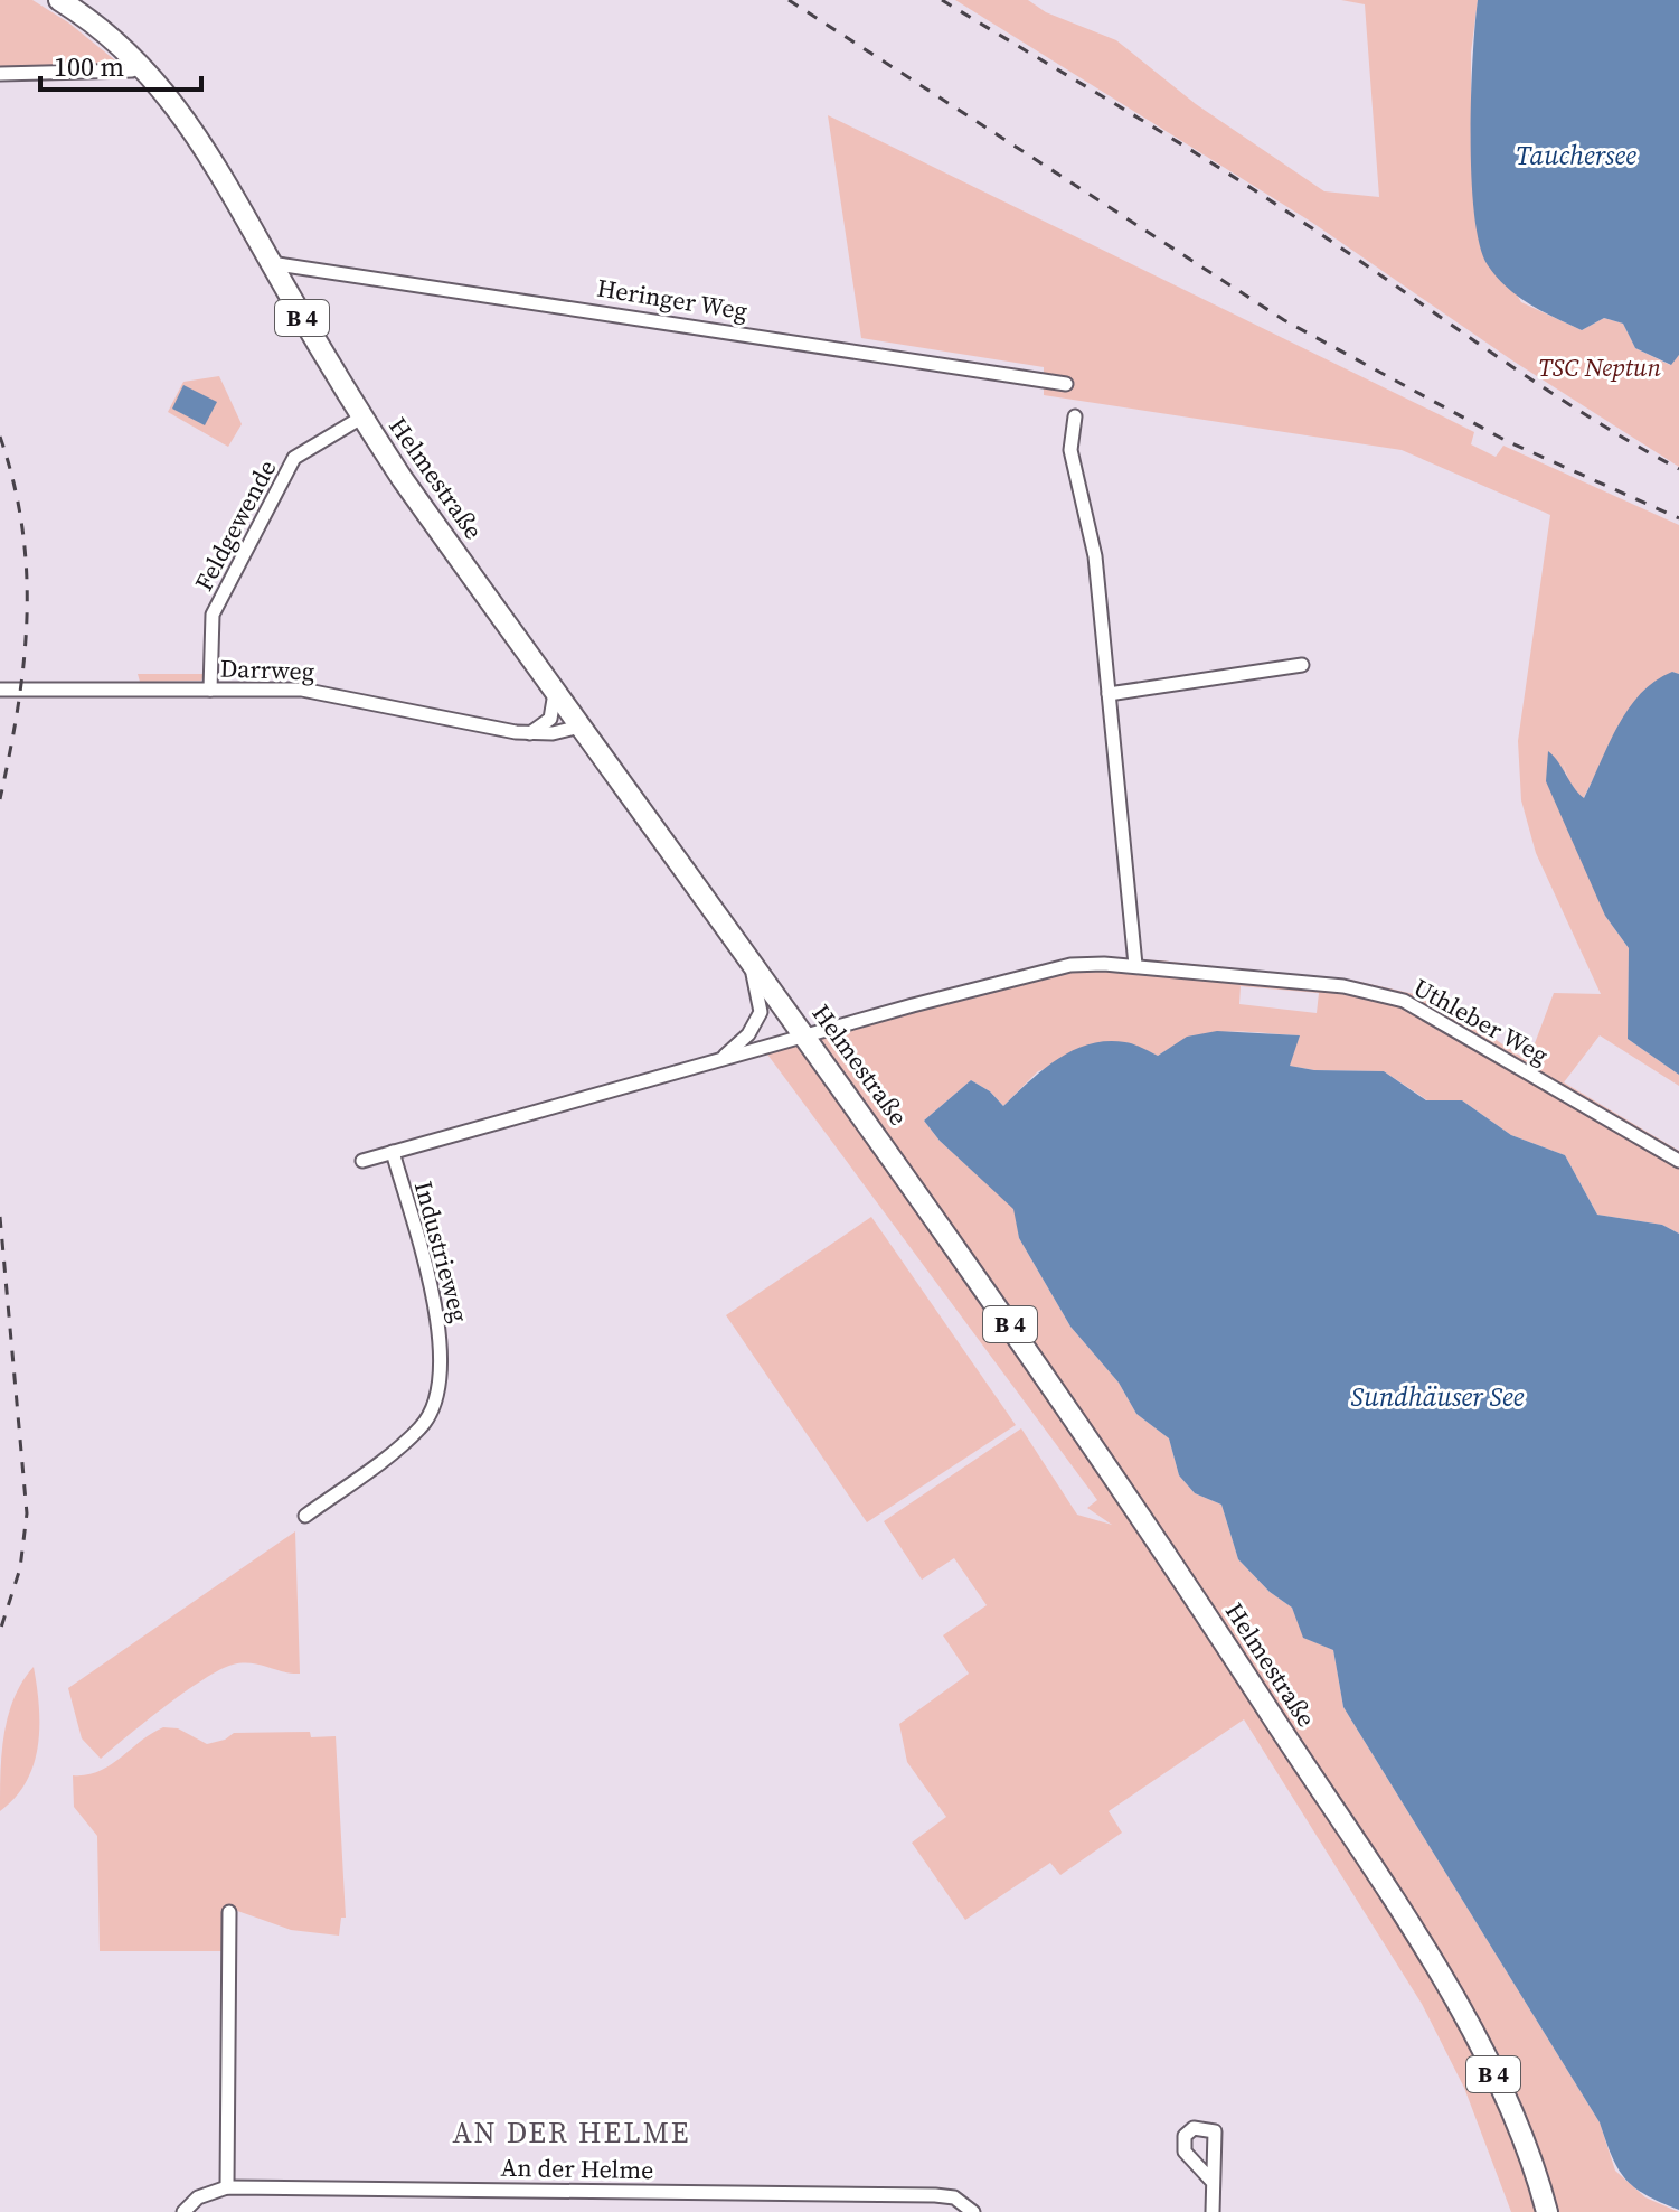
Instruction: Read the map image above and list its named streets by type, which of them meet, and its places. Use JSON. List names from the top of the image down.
{
  "streets": {
    "main road": ["B 4", "Helmestraße"],
    "street": [
      "Heringer Weg",
      "Feldgewende",
      "Darrweg",
      "Uthleber Weg",
      "Industrieweg",
      "An der Helme"
    ]
  },
  "crossings": [
    ["Heringer Weg", "Helmestraße"],
    ["Helmestraße", "Feldgewende"],
    ["Helmestraße", "Darrweg"],
    ["Helmestraße", "Uthleber Weg"],
    ["Feldgewende", "Darrweg"]
  ],
  "districts": ["AN DER HELME"],
  "water": ["Tauchersee", "Sundhäuser See"],
  "parks": ["TSC Neptun"],
  "scale_bar": "100 m"
}
